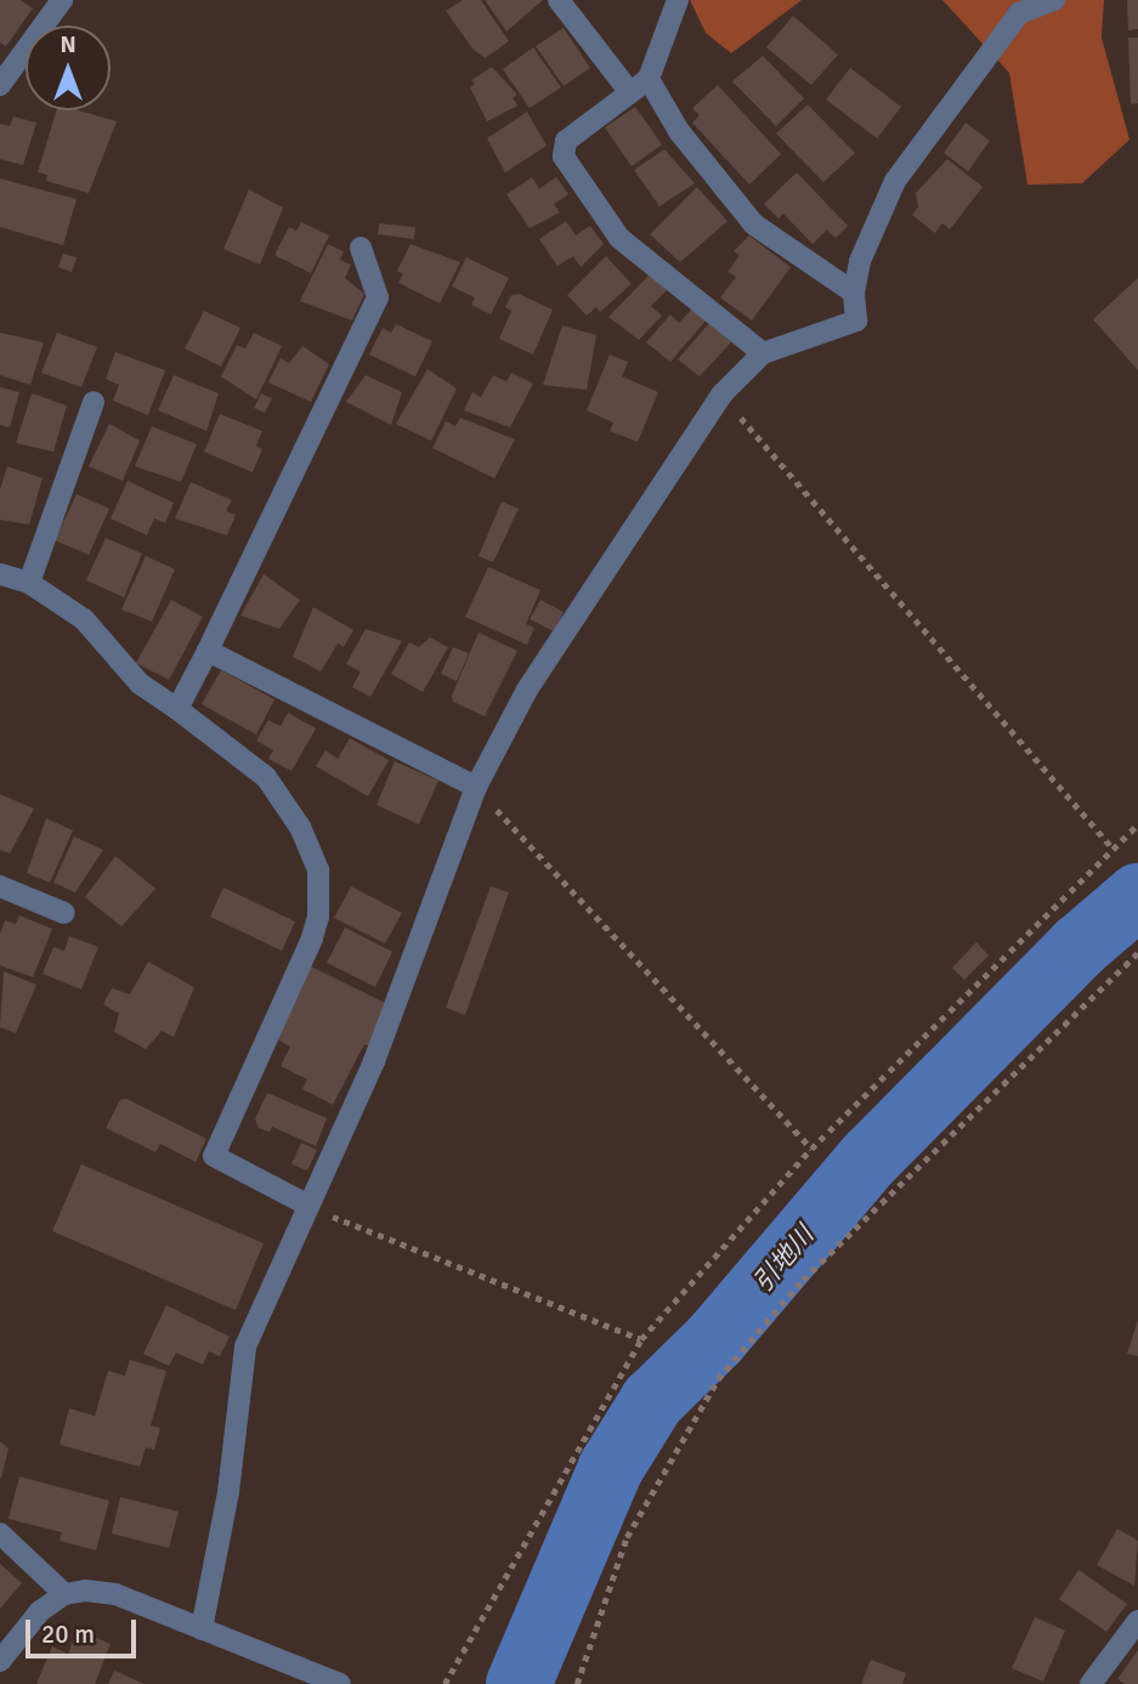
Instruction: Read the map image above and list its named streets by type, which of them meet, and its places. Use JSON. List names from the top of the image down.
{
  "water": ["引地川"],
  "scale_bar": "20 m",
  "north": "top"
}
